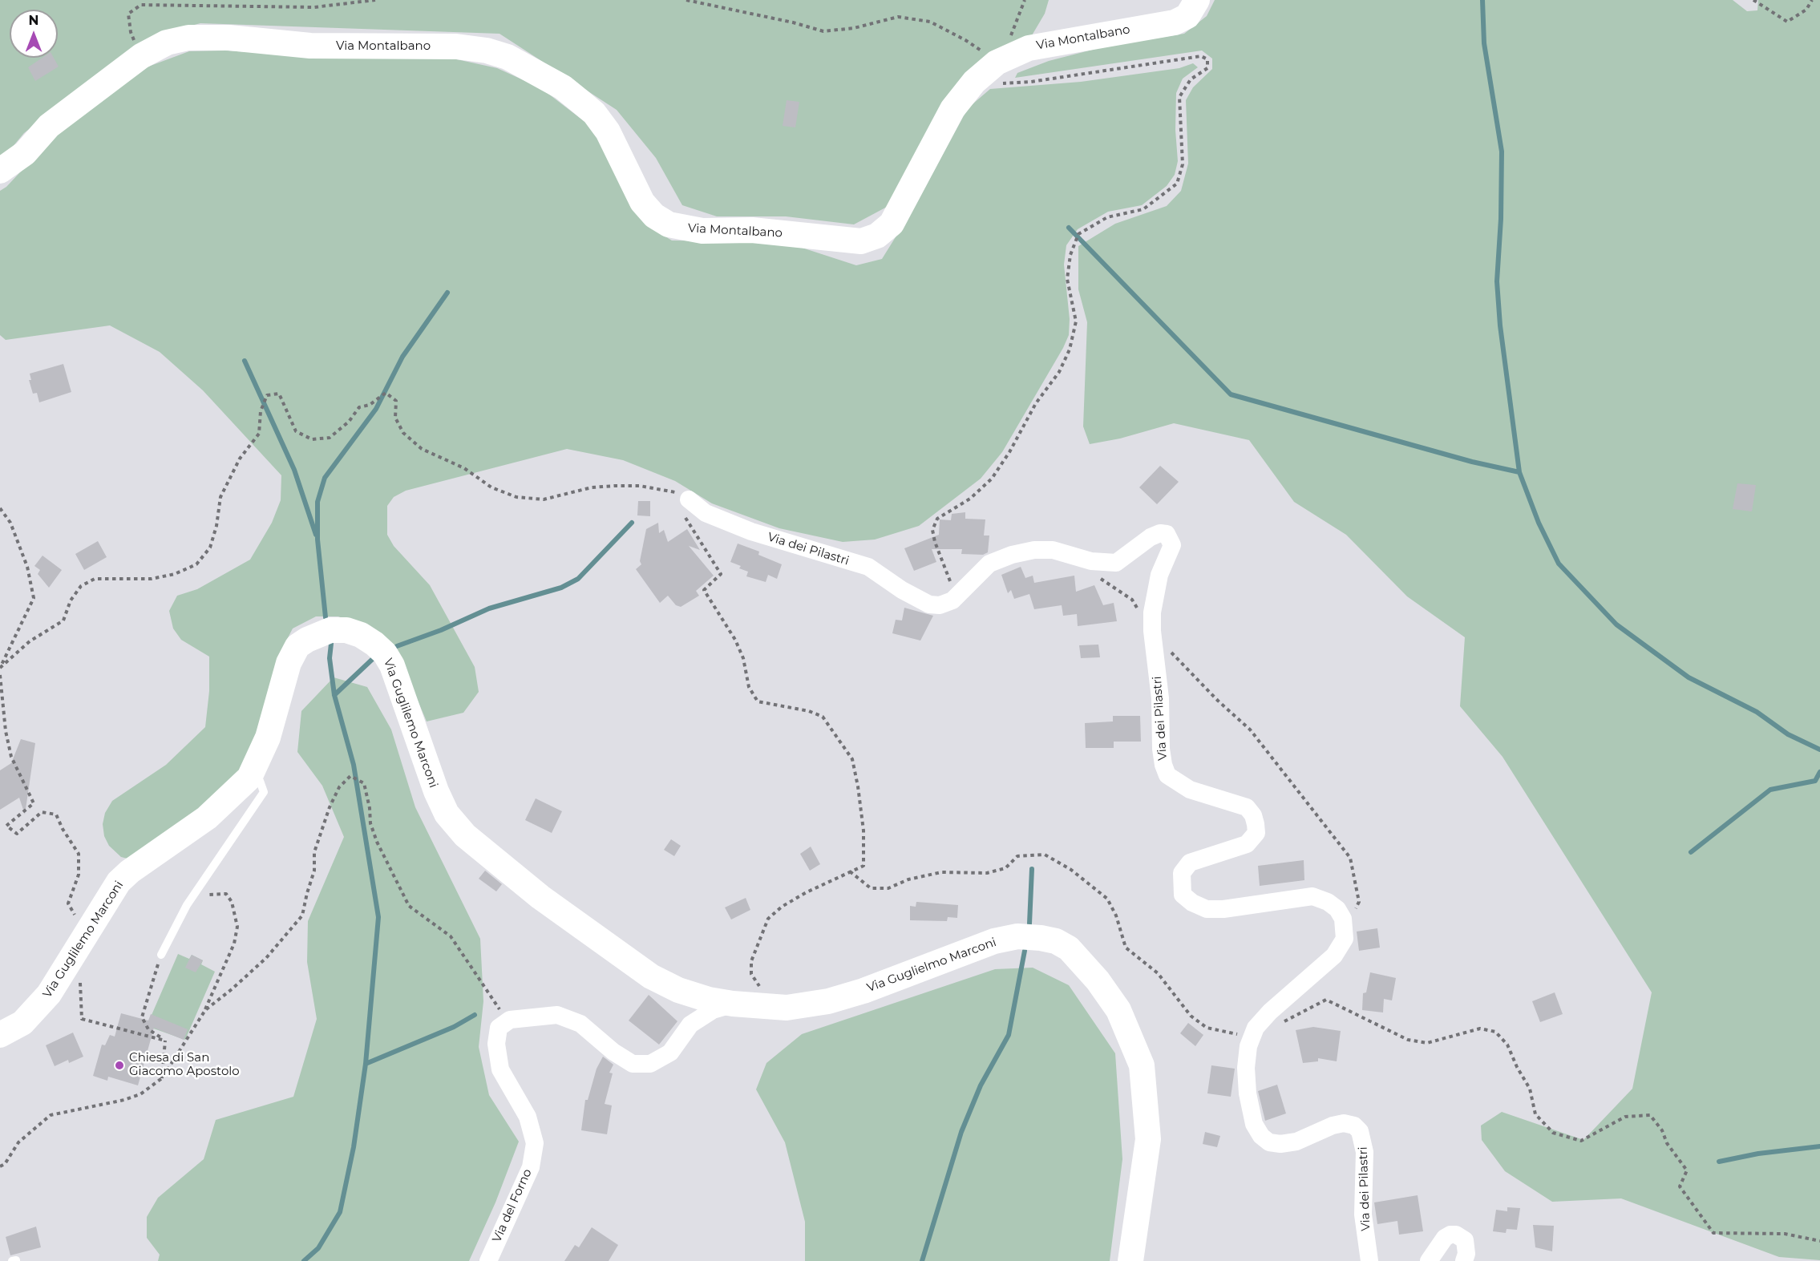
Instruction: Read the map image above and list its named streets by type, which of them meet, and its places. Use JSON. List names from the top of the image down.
{
  "streets": {
    "street": [
      "Via Montalbano",
      "Via dei Pilastri",
      "Via Guglilemo Marconi",
      "Via Guglielmo Marconi",
      "Via del Forno"
    ]
  },
  "crossings": [
    ["Via Guglilemo Marconi", "Via Guglielmo Marconi"]
  ],
  "places": ["Chiesa di San Giacomo Apostolo"],
  "north": "top"
}
